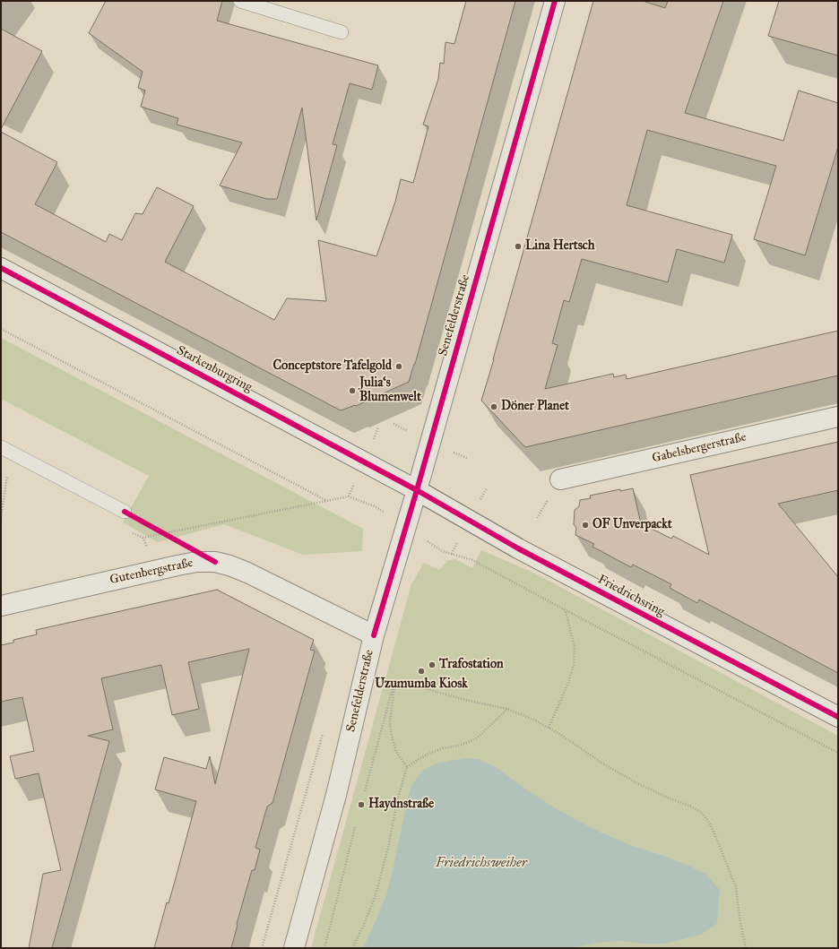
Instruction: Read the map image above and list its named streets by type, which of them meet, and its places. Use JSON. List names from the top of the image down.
{
  "streets": {
    "street": [
      "Senefelderstraße",
      "Starkenburgring",
      "Gabelsbergerstraße",
      "Gutenbergstraße",
      "Friedrichsring"
    ]
  },
  "crossings": [
    ["Senefelderstraße", "Starkenburgring"],
    ["Senefelderstraße", "Gutenbergstraße"],
    ["Senefelderstraße", "Friedrichsring"],
    ["Starkenburgring", "Friedrichsring"]
  ],
  "water": ["Friedrichsweiher"],
  "places": [
    "Lina Hertsch",
    "Conceptstore Tafelgold",
    "Julia‘s Blumenwelt",
    "Döner Planet",
    "OF Unverpackt",
    "Trafostation",
    "Uzumumba Kiosk",
    "Haydnstraße"
  ]
}
